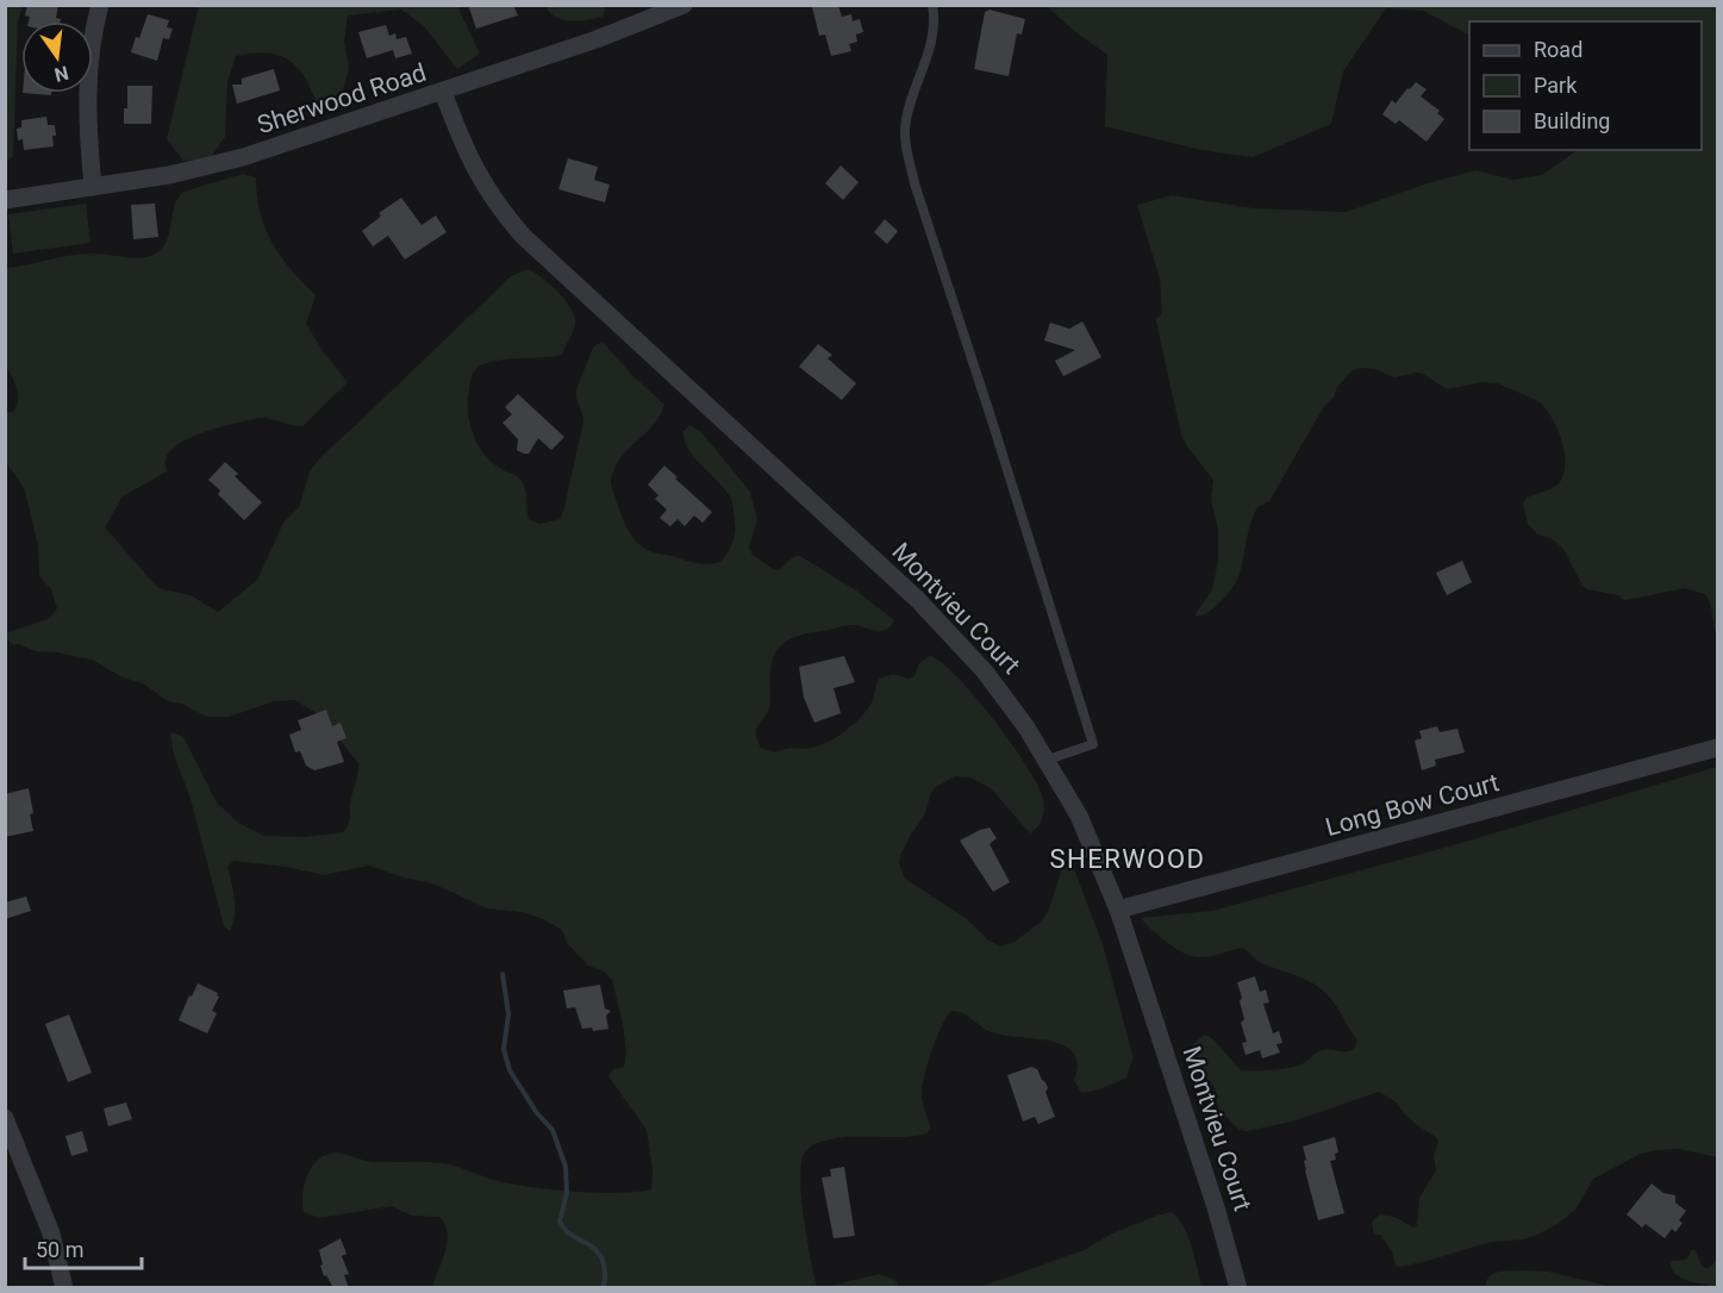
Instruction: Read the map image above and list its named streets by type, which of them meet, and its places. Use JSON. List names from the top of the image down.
{
  "streets": {
    "street": ["Sherwood Road", "Montvieu Court", "Long Bow Court"]
  },
  "crossings": [
    ["Sherwood Road", "Montvieu Court"],
    ["Montvieu Court", "Long Bow Court"]
  ],
  "districts": ["SHERWOOD"],
  "legend": ["Road", "Park", "Building"],
  "scale_bar": "50 m",
  "north": "bottom"
}
